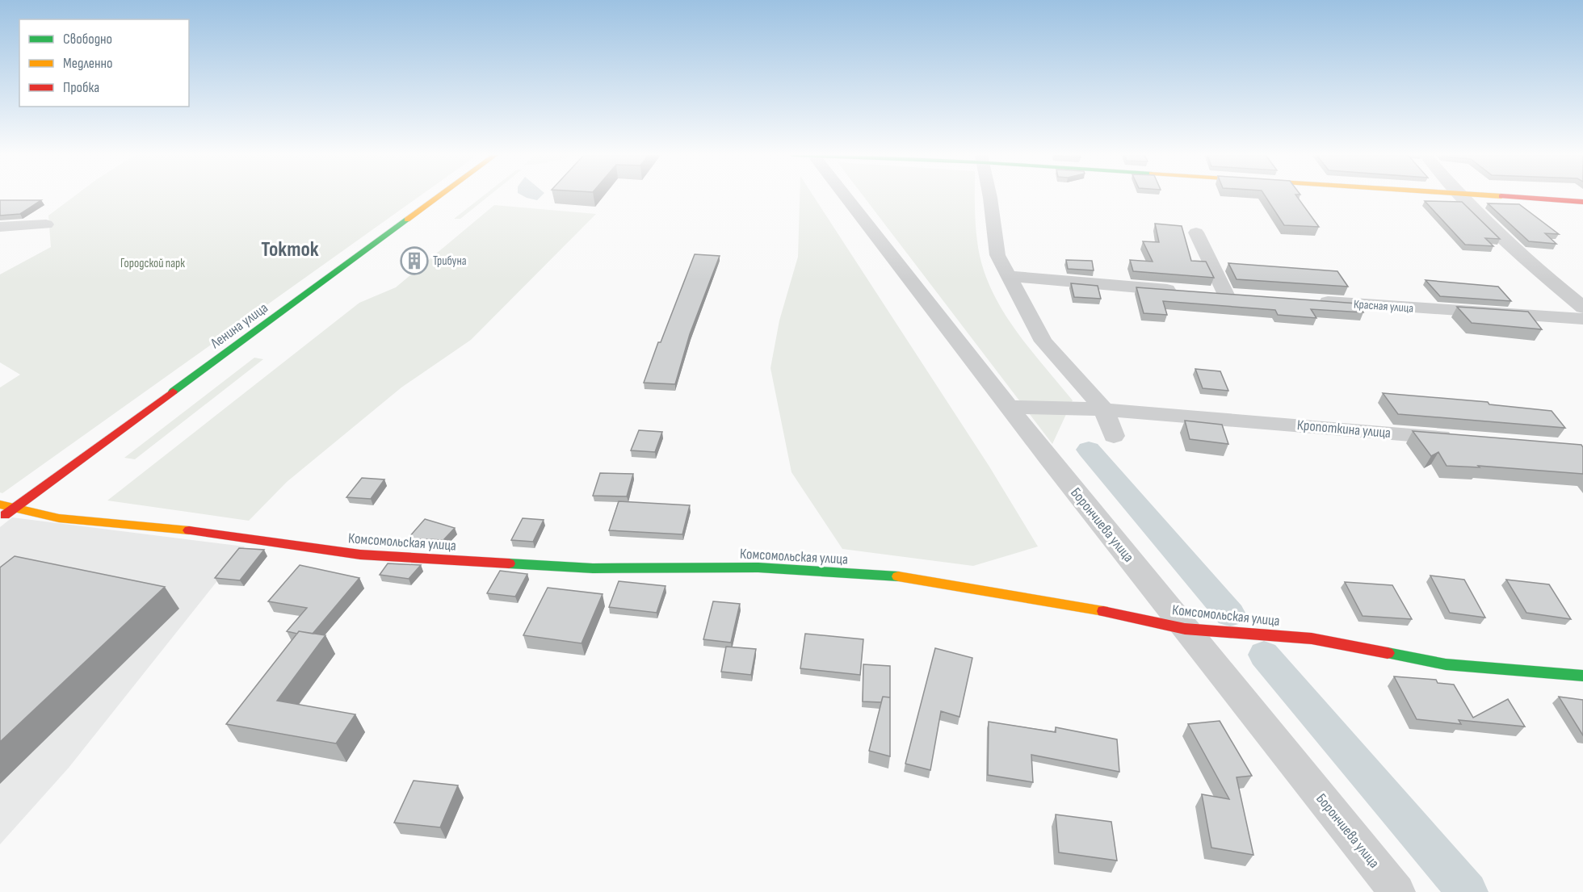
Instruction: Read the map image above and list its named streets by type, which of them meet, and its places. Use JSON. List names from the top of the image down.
{
  "streets": {
    "street": [
      "Красная улица",
      "Ленина улица",
      "Кропоткина улица",
      "Борончиева улица",
      "Комсомольская улица"
    ]
  },
  "crossings": [
    ["Ленина улица", "Комсомольская улица"],
    ["Кропоткина улица", "Борончиева улица"],
    ["Борончиева улица", "Комсомольская улица"]
  ],
  "districts": ["Tokmok"],
  "parks": ["Городской парк"],
  "places": {
    "building": ["Трибуна"]
  },
  "legend": ["Свободно", "Медленно", "Пробка"]
}
